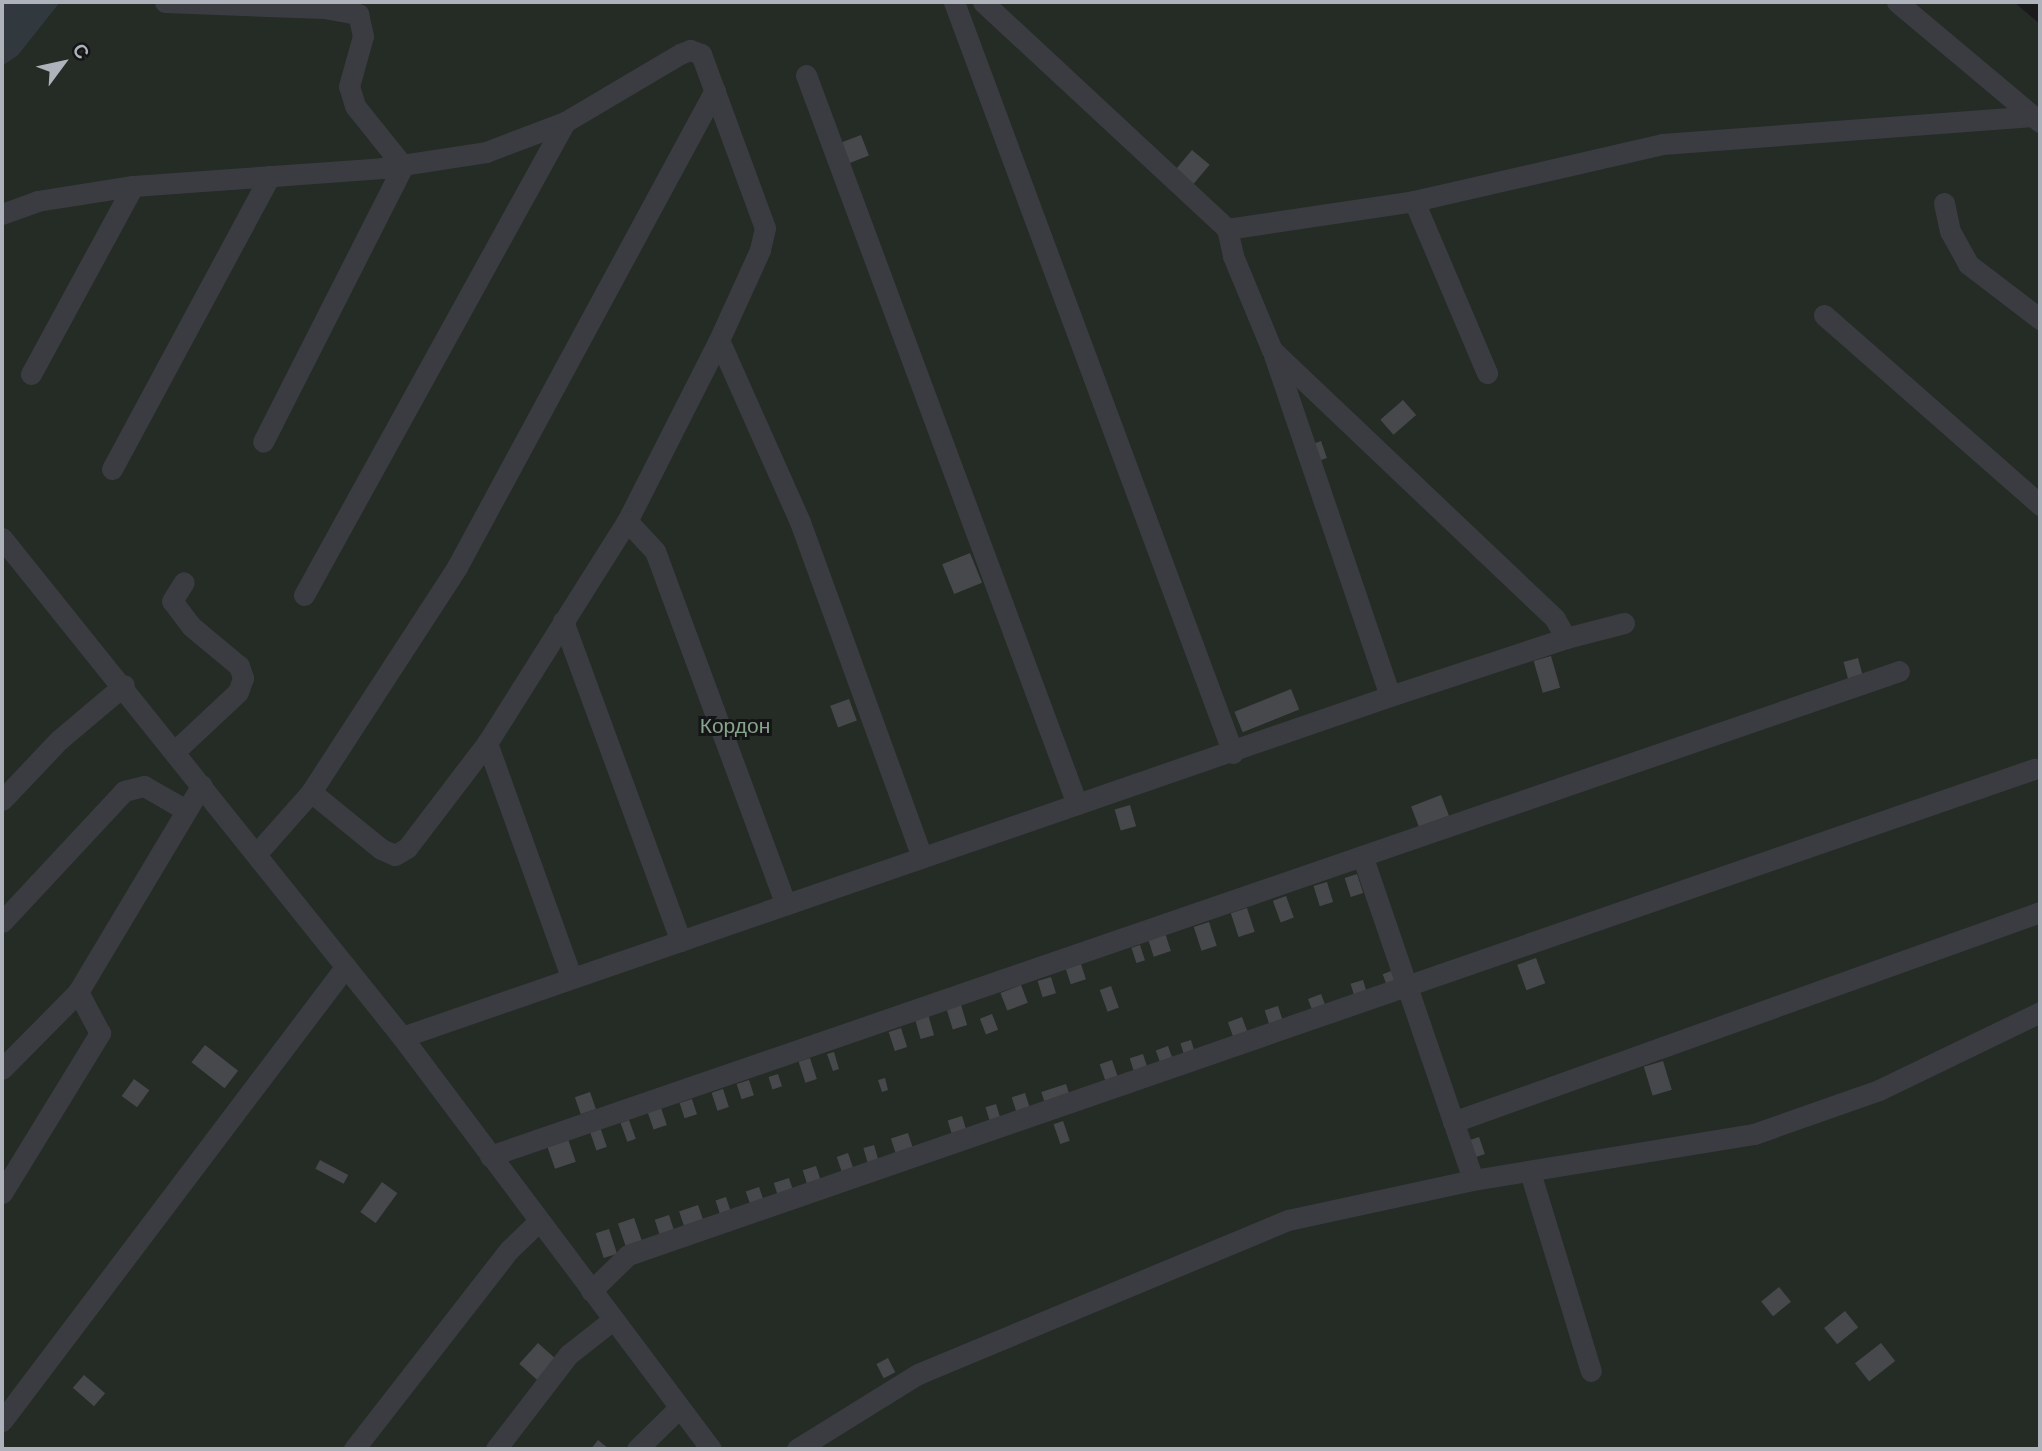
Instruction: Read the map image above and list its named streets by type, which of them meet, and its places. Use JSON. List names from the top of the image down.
{
  "parks": ["Кордон"],
  "north": "top right"
}
